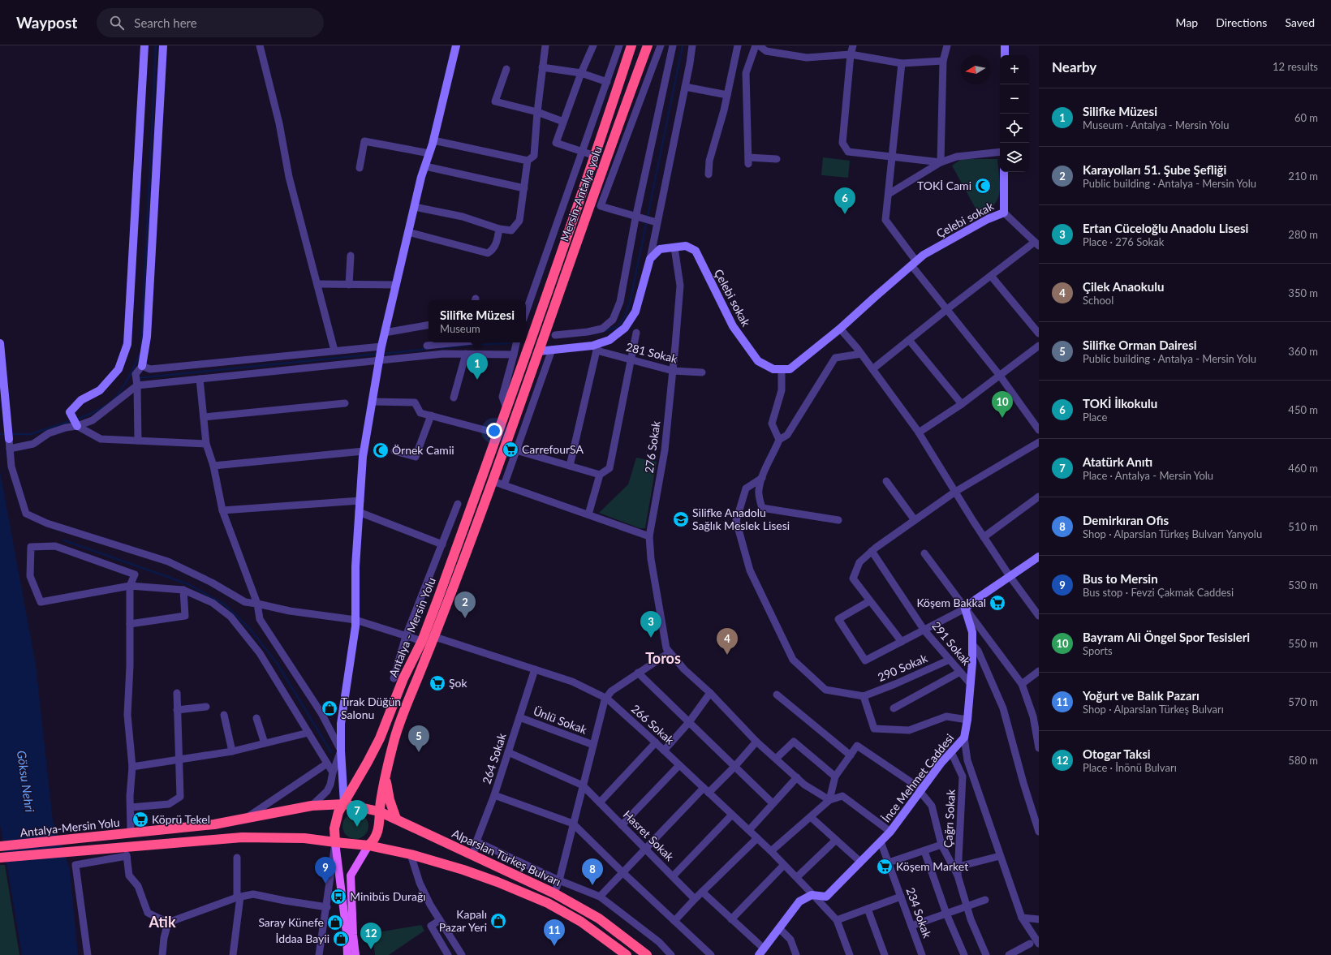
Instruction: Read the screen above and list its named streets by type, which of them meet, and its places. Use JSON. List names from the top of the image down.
{
  "streets": {
    "highway": [
      "Mersin-Antalya yolu",
      "Antalya - Mersin Yolu",
      "Antalya-Mersin Yolu",
      "Alparslan Türkeş Bulvarı"
    ],
    "street": [
      "Çelebi sokak",
      "281 Sokak",
      "276 Sokak",
      "291 Sokak",
      "290 Sokak",
      "Ünlü Sokak",
      "266 Sokak",
      "264 Sokak",
      "İnce Mehmet Caddesi",
      "Çağrı Sokak",
      "Hasret Sokak",
      "234 Sokak"
    ]
  },
  "crossings": [
    ["Mersin-Antalya yolu", "Antalya - Mersin Yolu"],
    ["Çelebi sokak", "276 Sokak"],
    ["281 Sokak", "276 Sokak"],
    ["Antalya - Mersin Yolu", "266 Sokak"],
    ["Antalya - Mersin Yolu", "Antalya-Mersin Yolu"],
    ["Antalya - Mersin Yolu", "Alparslan Türkeş Bulvarı"],
    ["291 Sokak", "290 Sokak"],
    ["291 Sokak", "İnce Mehmet Caddesi"],
    ["Ünlü Sokak", "264 Sokak"],
    ["266 Sokak", "264 Sokak"],
    ["266 Sokak", "İnce Mehmet Caddesi"],
    ["264 Sokak", "Hasret Sokak"],
    ["264 Sokak", "Alparslan Türkeş Bulvarı"],
    ["İnce Mehmet Caddesi", "Çağrı Sokak"],
    ["İnce Mehmet Caddesi", "234 Sokak"],
    ["Çağrı Sokak", "234 Sokak"],
    ["Antalya-Mersin Yolu", "Alparslan Türkeş Bulvarı"]
  ],
  "districts": ["Toros", "Atik"],
  "water": ["Göksu Nehri"],
  "places": {
    "mosque": ["TOKİ Cami", "Örnek Camii"],
    "supermarket": [
      "CarrefourSA",
      "Köşem Bakkal",
      "Şok",
      "Köprü Tekel",
      "Köşem Market"
    ],
    "school or university": ["Silifke Anadolu Sağlık Meslek Lisesi"],
    "shop": [
      "Tırak Düğün Salonu",
      "Kapalı Pazar Yeri",
      "Saray Künefe",
      "İddaa Bayii"
    ],
    "bus stop": ["Minibüs Durağı"]
  },
  "north": "left",
  "page": {
    "header": "Waypost",
    "search": "Search here",
    "nav": ["Map", "Directions", "Saved"],
    "heading": ["Nearby", "12 results"],
    "map_buttons": ["+", "−"],
    "list": [
      {
        "mark": "1",
        "name": "Silifke Müzesi",
        "note": "Museum · Antalya - Mersin Yolu",
        "value": "60 m"
      },
      {
        "mark": "2",
        "name": "Karayolları 51. Şube Şefliği",
        "note": "Public building · Antalya - Mersin Yolu",
        "value": "210 m"
      },
      {
        "mark": "3",
        "name": "Ertan Cüceloğlu Anadolu Lisesi",
        "note": "Place · 276 Sokak",
        "value": "280 m"
      },
      {
        "mark": "4",
        "name": "Çilek Anaokulu",
        "note": "School",
        "value": "350 m"
      },
      {
        "mark": "5",
        "name": "Silifke Orman Dairesi",
        "note": "Public building · Antalya - Mersin Yolu",
        "value": "360 m"
      },
      {
        "mark": "6",
        "name": "TOKİ İlkokulu",
        "note": "Place",
        "value": "450 m"
      },
      {
        "mark": "7",
        "name": "Atatürk Anıtı",
        "note": "Place · Antalya - Mersin Yolu",
        "value": "460 m"
      },
      {
        "mark": "8",
        "name": "Demirkıran Ofis",
        "note": "Shop · Alparslan Türkeş Bulvarı Yanyolu",
        "value": "510 m"
      },
      {
        "mark": "9",
        "name": "Bus to Mersin",
        "note": "Bus stop · Fevzi Çakmak Caddesi",
        "value": "530 m"
      },
      {
        "mark": "10",
        "name": "Bayram Ali Öngel Spor Tesisleri",
        "note": "Sports",
        "value": "550 m"
      },
      {
        "mark": "11",
        "name": "Yoğurt ve Balık Pazarı",
        "note": "Shop · Alparslan Türkeş Bulvarı",
        "value": "570 m"
      },
      {
        "mark": "12",
        "name": "Otogar Taksi",
        "note": "Place · İnönü Bulvarı",
        "value": "580 m"
      }
    ],
    "pins": [
      "6",
      "1",
      "10",
      "2",
      "3",
      "4",
      "5",
      "7",
      "9",
      "8",
      "11",
      "12"
    ],
    "popup": ["Silifke Müzesi", "Museum"]
  }
}
